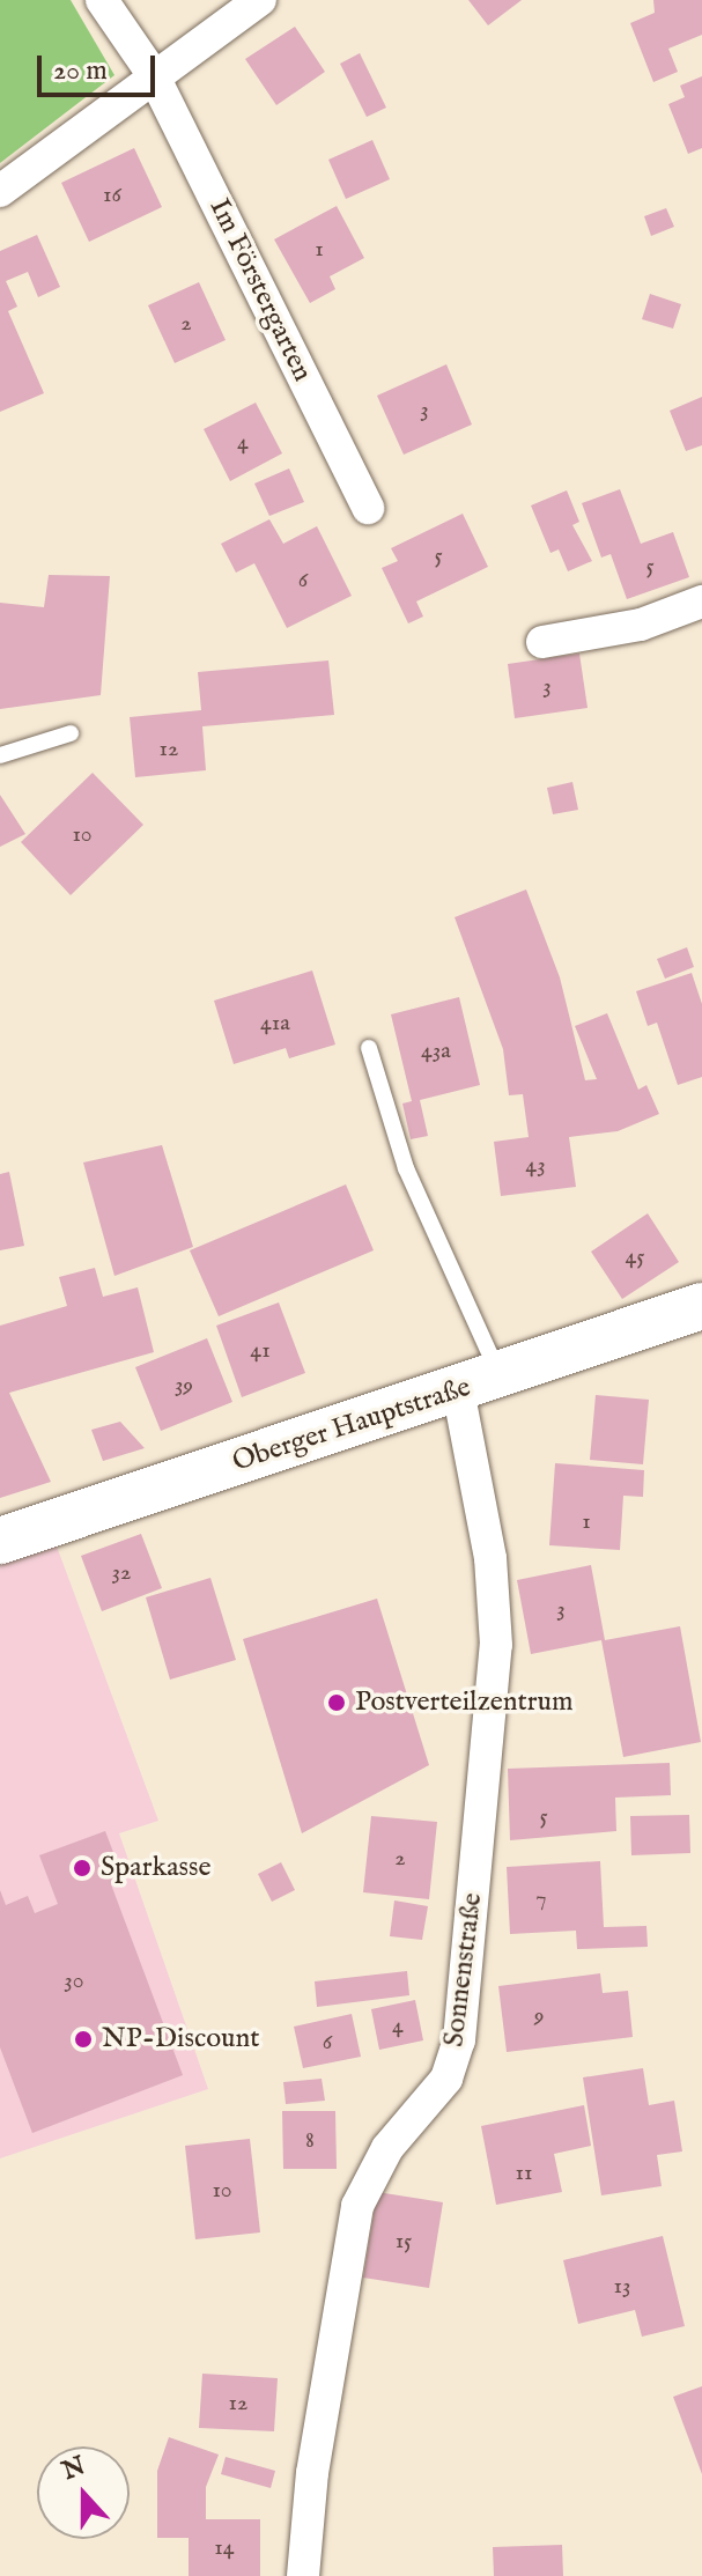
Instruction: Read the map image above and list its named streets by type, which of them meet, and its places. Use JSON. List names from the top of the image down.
{
  "streets": {
    "street": ["Im Förstergarten", "Oberger Hauptstraße", "Sonnenstraße"]
  },
  "crossings": [
    ["Oberger Hauptstraße", "Sonnenstraße"]
  ],
  "places": ["Postverteilzentrum", "Sparkasse", "NP-Discount"],
  "house_numbers": [
    "16",
    "1",
    "2",
    "3",
    "4",
    "5",
    "5",
    "6",
    "3",
    "12",
    "10",
    "41a",
    "43a",
    "43",
    "45",
    "41",
    "39",
    "1",
    "32",
    "3",
    "5",
    "2",
    "7",
    "30",
    "9",
    "4",
    "6",
    "8",
    "11",
    "10",
    "15",
    "13",
    "12",
    "14"
  ],
  "scale_bar": "20 m",
  "north": "top"
}
